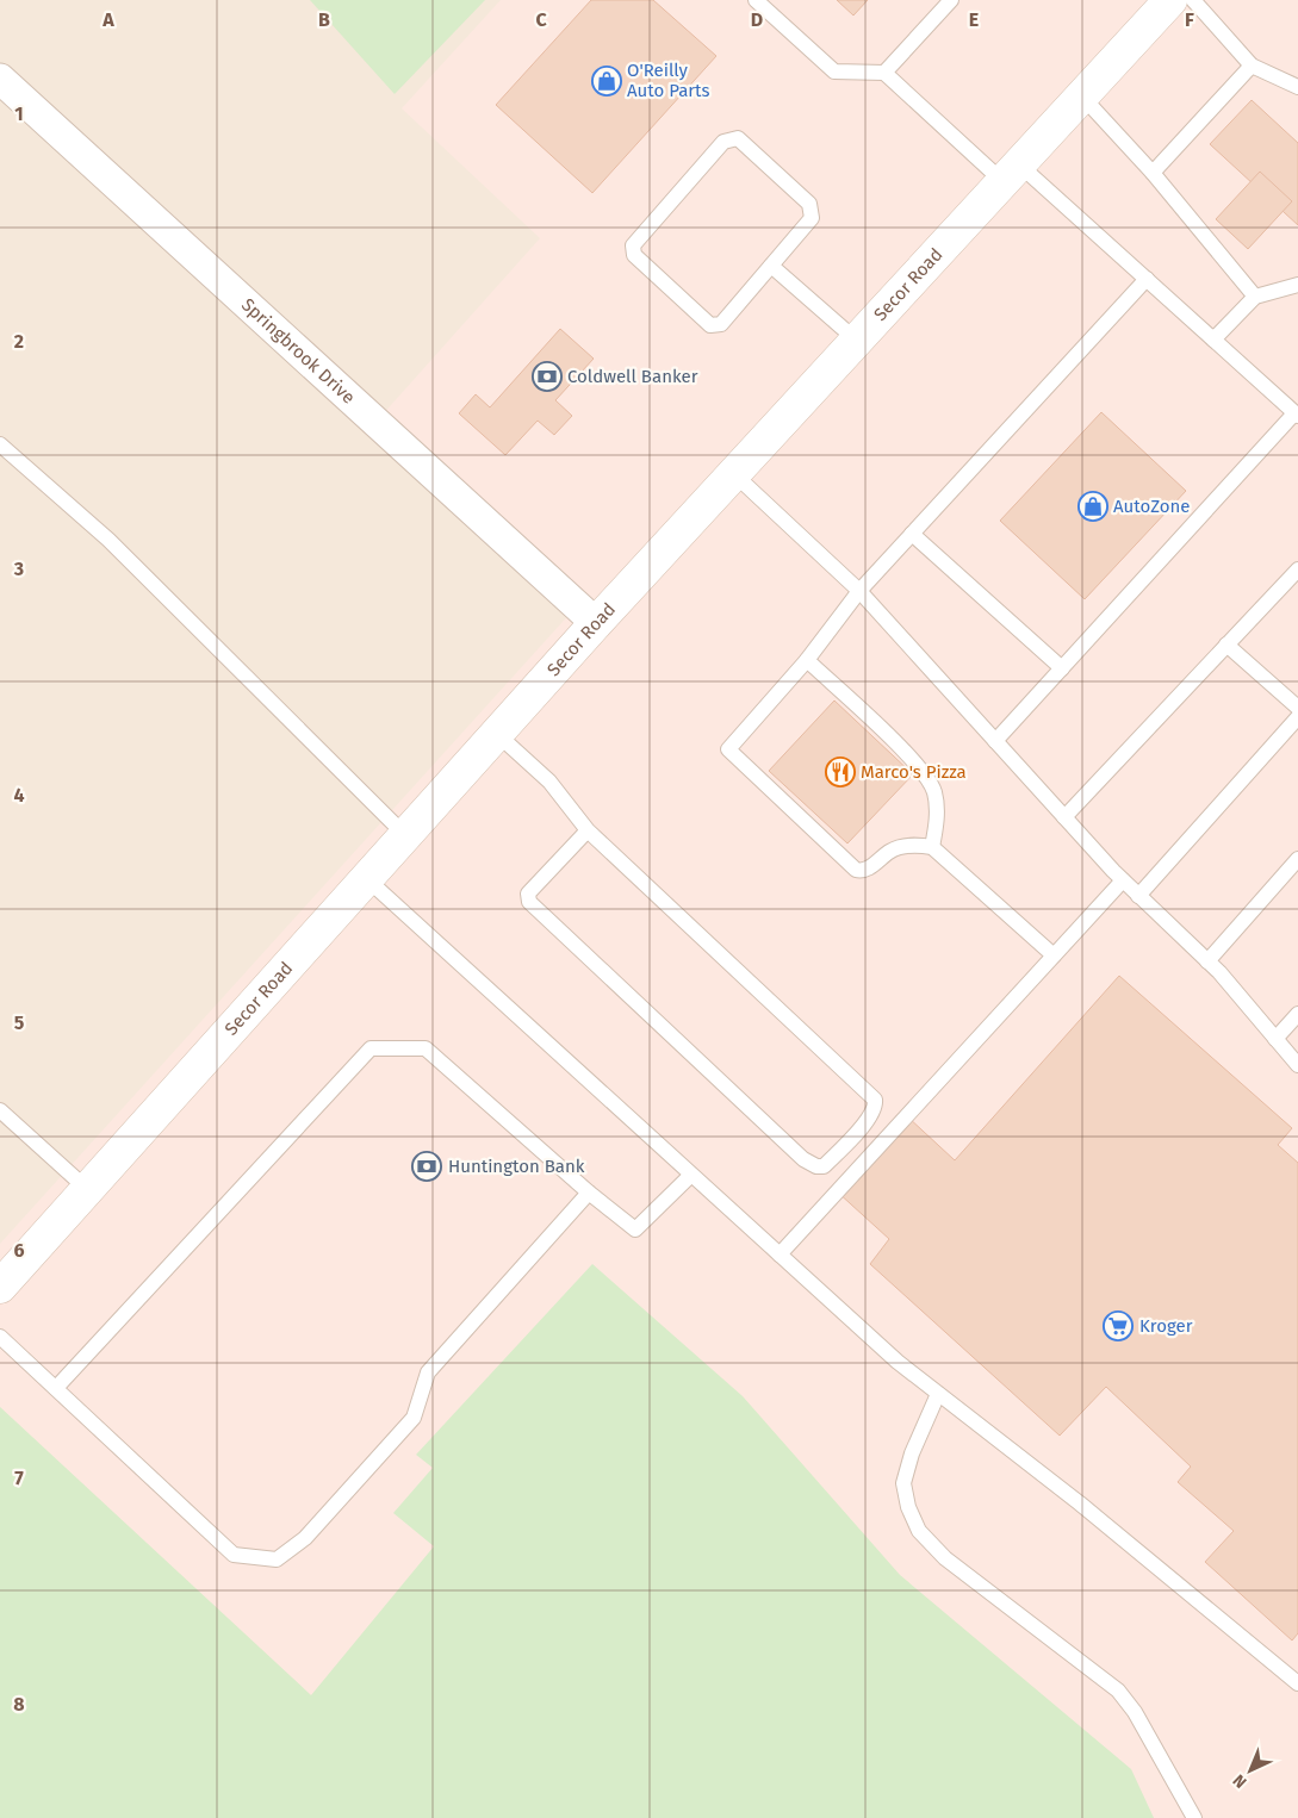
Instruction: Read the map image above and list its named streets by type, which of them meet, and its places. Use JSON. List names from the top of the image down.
{
  "streets": {
    "street": ["Secor Road", "Springbrook Drive"]
  },
  "crossings": [
    ["Secor Road", "Springbrook Drive"]
  ],
  "places": {
    "shop": ["O'Reilly Auto Parts", "AutoZone"],
    "bank": ["Coldwell Banker", "Huntington Bank"],
    "restaurant": ["Marco's Pizza"],
    "supermarket": ["Kroger"]
  },
  "north": "bottom left",
  "grid": {
    "columns": [
      "A",
      "B",
      "C",
      "D",
      "E",
      "F"
    ],
    "rows": [
      "1",
      "2",
      "3",
      "4",
      "5",
      "6",
      "7",
      "8"
    ]
  }
}
